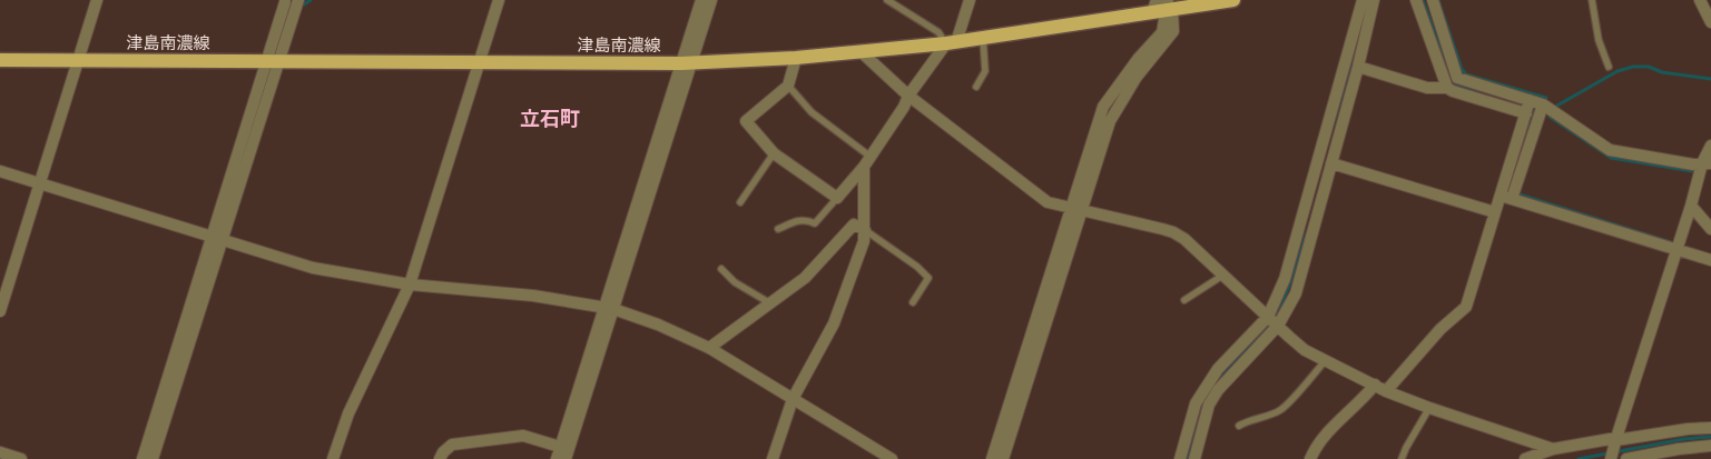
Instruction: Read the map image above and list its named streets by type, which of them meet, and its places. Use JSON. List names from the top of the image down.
{
  "streets": {
    "main road": ["津島南濃線"]
  },
  "districts": ["立石町"]
}
